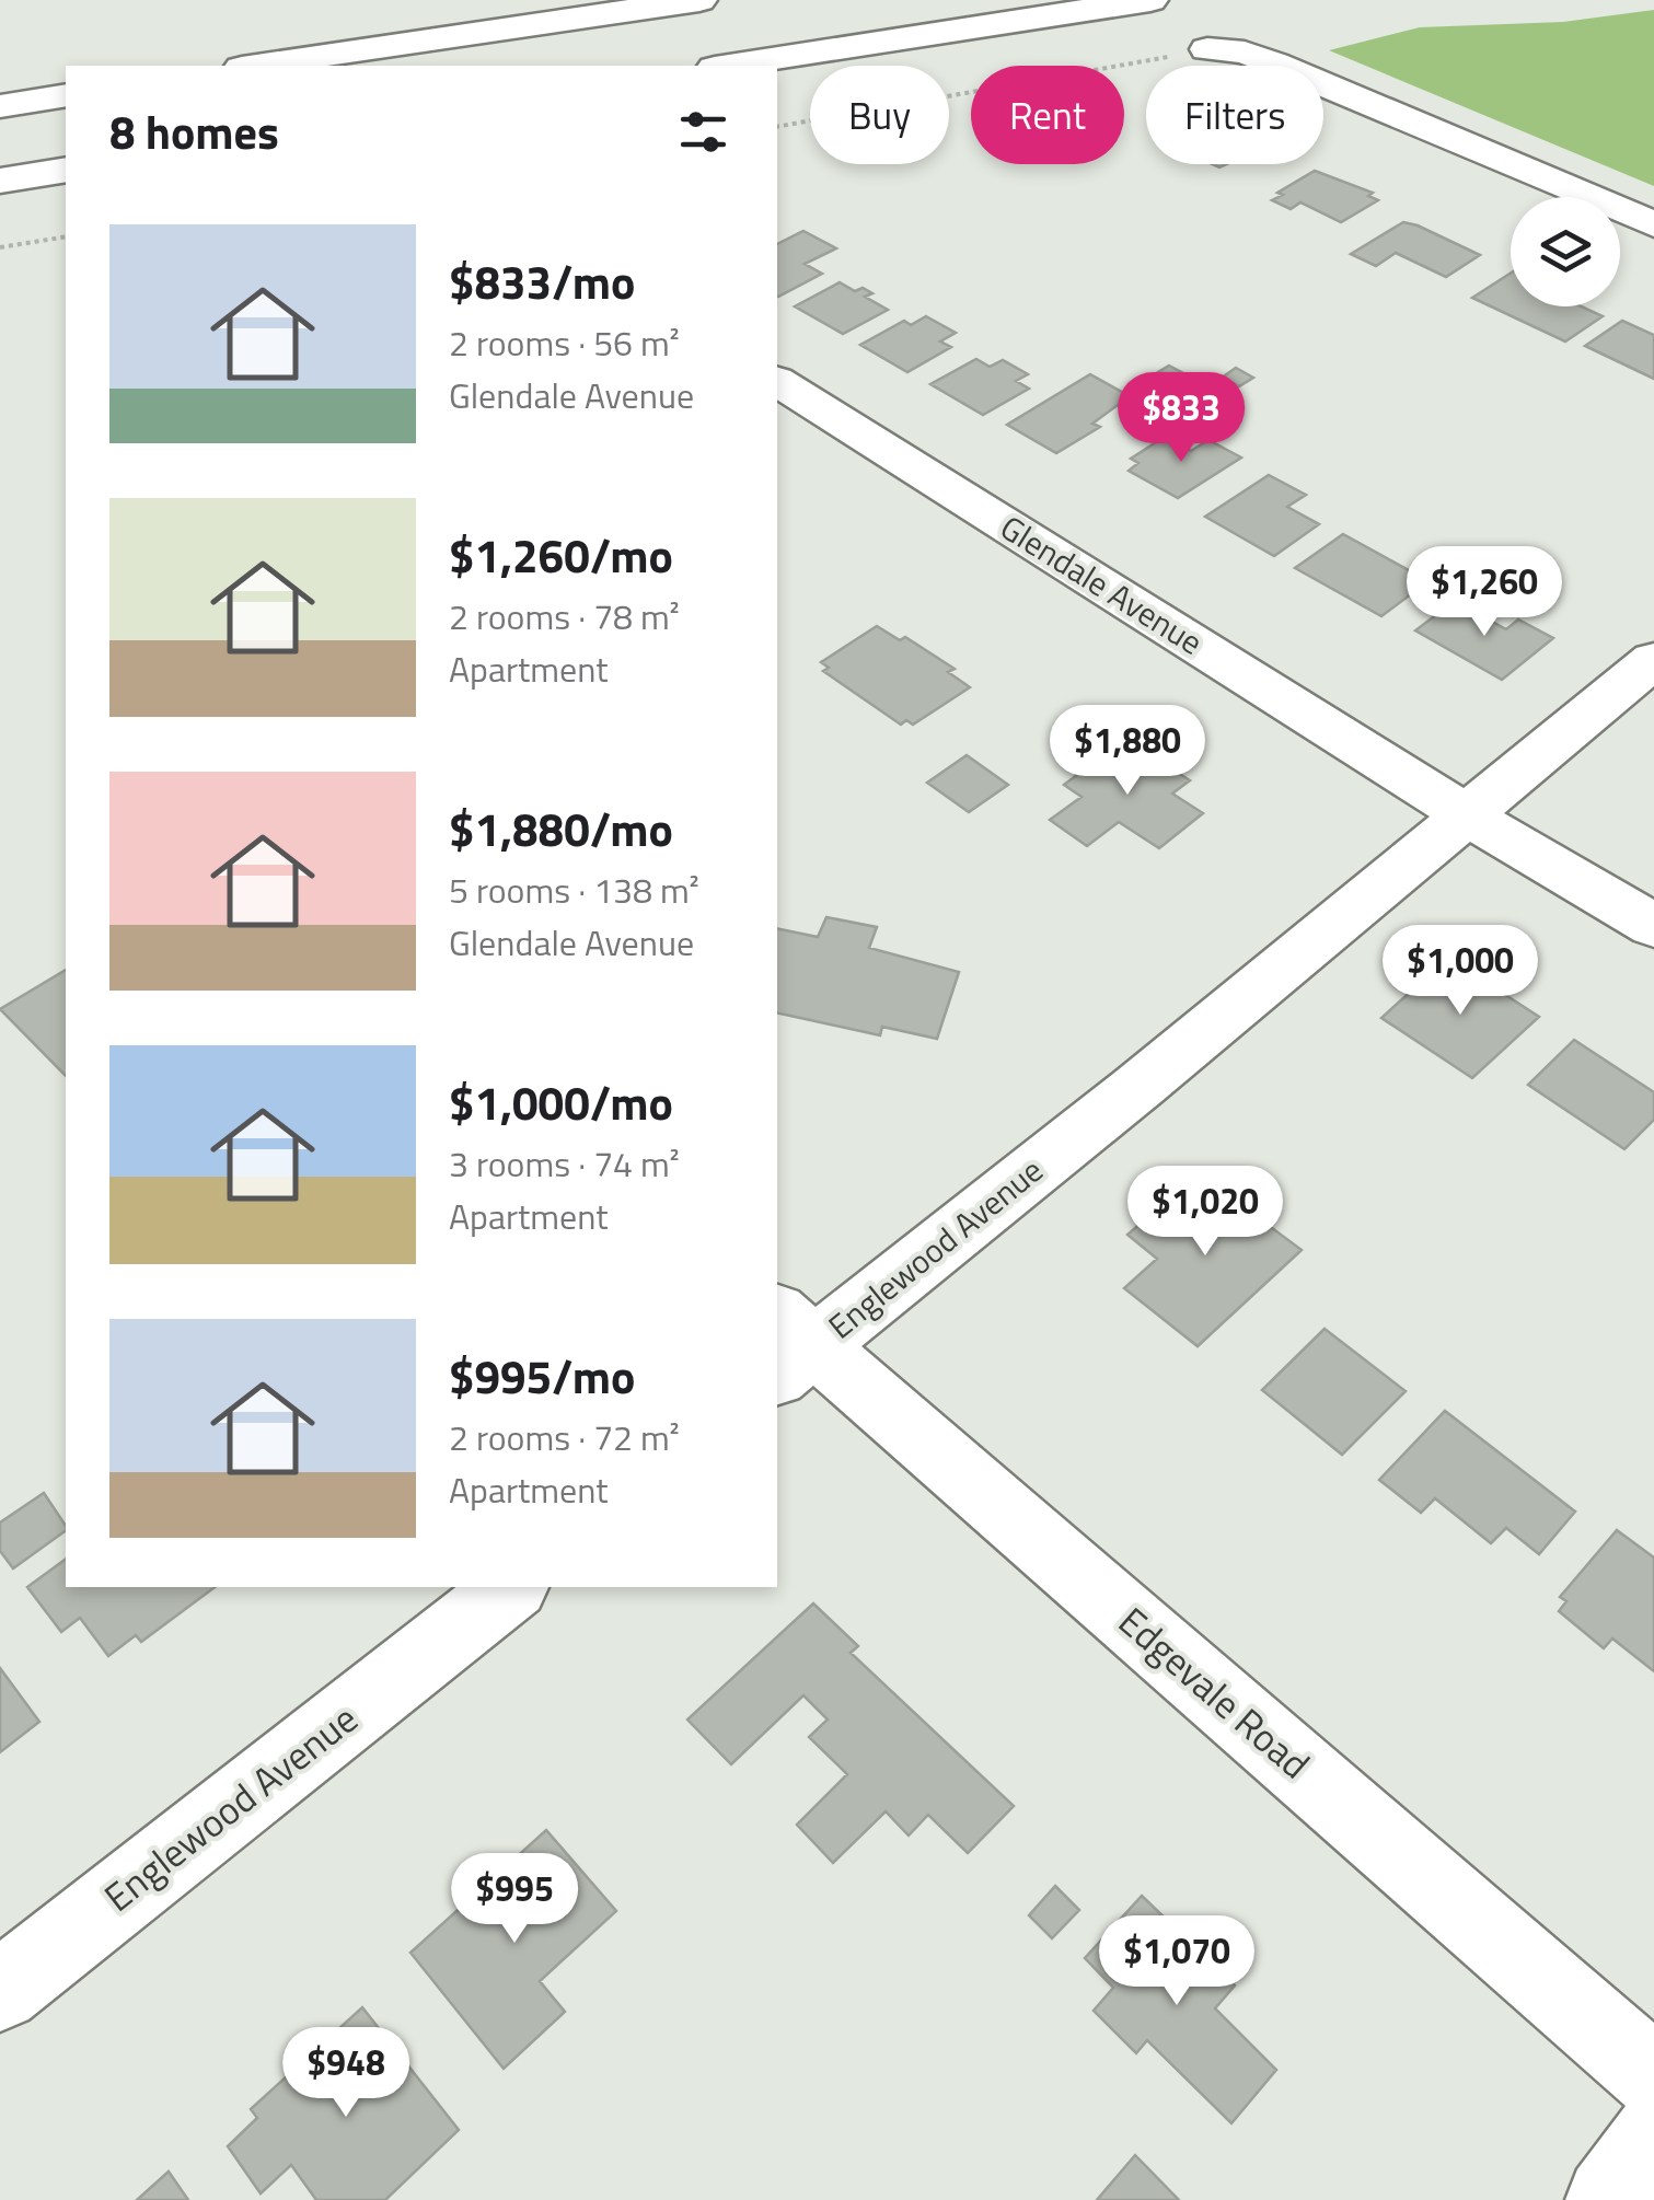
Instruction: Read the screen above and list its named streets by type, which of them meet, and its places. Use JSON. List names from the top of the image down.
{
  "streets": {
    "main road": ["Glendale Avenue", "Englewood Avenue", "Edgevale Road"]
  },
  "crossings": [
    ["Glendale Avenue", "Englewood Avenue"],
    ["Englewood Avenue", "Edgevale Road"]
  ],
  "page": {
    "chip": ["Buy", "Rent", "Filters"],
    "heading": "8 homes",
    "list": [
      {
        "name": "$833/mo",
        "note": "2 rooms · 56 m² · Glendale Avenue"
      },
      {
        "name": "$1,260/mo",
        "note": "2 rooms · 78 m² · Apartment"
      },
      {
        "name": "$1,880/mo",
        "note": "5 rooms · 138 m² · Glendale Avenue"
      },
      {
        "name": "$1,000/mo",
        "note": "3 rooms · 74 m² · Apartment"
      },
      {
        "name": "$995/mo",
        "note": "2 rooms · 72 m² · Apartment"
      }
    ],
    "price": [
      "$833",
      "$1,260",
      "$1,880",
      "$1,000",
      "$1,020",
      "$995",
      "$1,070",
      "$948"
    ]
  }
}
